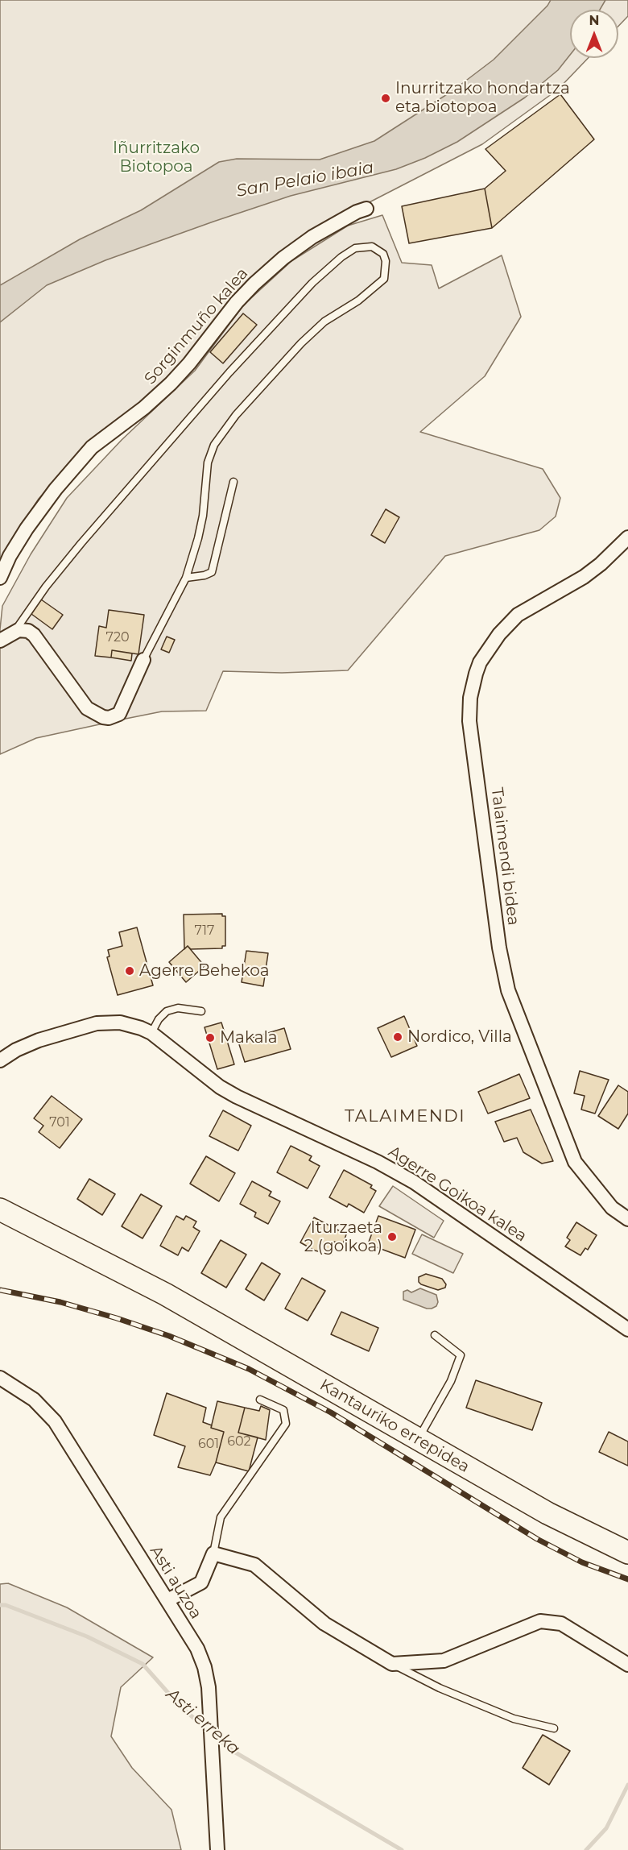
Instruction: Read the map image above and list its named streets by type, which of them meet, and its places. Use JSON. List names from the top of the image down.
{
  "streets": {
    "highway": ["Kantauriko errepidea"],
    "street": [
      "Sorginmuño kalea",
      "Talaimendi bidea",
      "Agerre Goikoa kalea",
      "Asti auzoa"
    ]
  },
  "districts": ["TALAIMENDI"],
  "water": ["San Pelaio ibaia", "Asti erreka"],
  "parks": ["Iñurritzako Biotopoa"],
  "places": [
    "Inurritzako hondartza eta biotopoa",
    "Agerre Behekoa",
    "Nordico, Villa",
    "Makala",
    "Iturzaeta 2 (goikoa)"
  ],
  "house_numbers": [
    "720",
    "717",
    "701",
    "602",
    "601"
  ],
  "north": "top"
}
